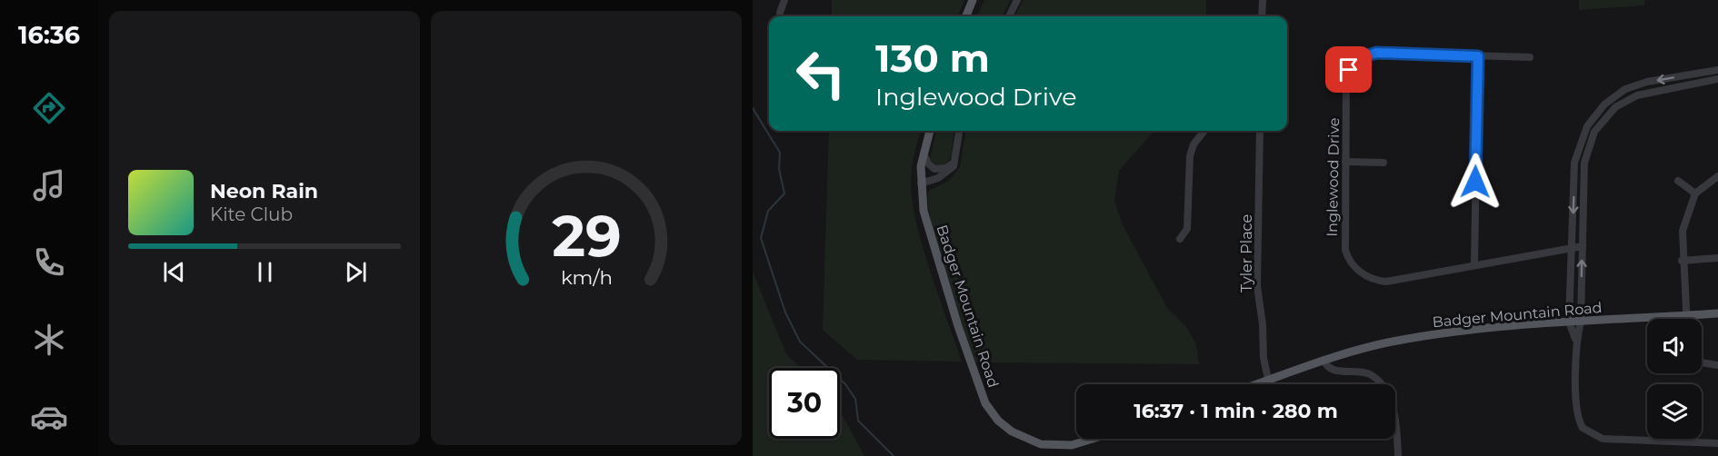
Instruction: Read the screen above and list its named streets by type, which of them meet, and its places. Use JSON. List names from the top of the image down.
{
  "streets": {
    "main road": ["Badger Mountain Road"],
    "street": ["Inglewood Drive", "Tyler Place"]
  },
  "crossings": [
    ["Tyler Place", "Badger Mountain Road"]
  ],
  "page": {
    "tabs": "16:36",
    "turn": ["130 m", "Inglewood Drive"],
    "song": ["Neon Rain", "Kite Club"],
    "limit": "30",
    "trip": "16:37 · 1 min · 280 m",
    "gauge": ["29", "km/h"]
  }
}
